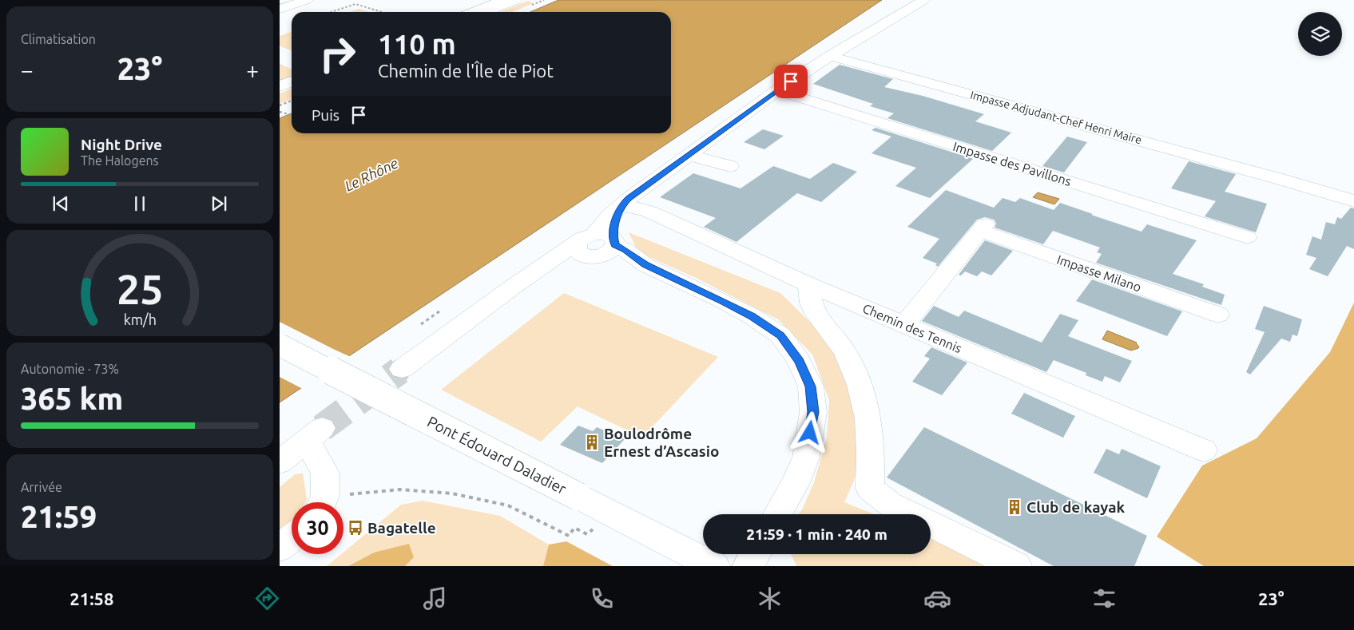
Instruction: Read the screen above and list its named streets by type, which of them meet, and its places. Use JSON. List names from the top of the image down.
{
  "streets": {
    "street": [
      "Impasse Adjudant-Chef Henri Maire",
      "Impasse des Pavillons",
      "Impasse Milano",
      "Chemin des Tennis",
      "Pont Édouard Daladier"
    ]
  },
  "crossings": [
    ["Impasse Milano", "Chemin des Tennis"]
  ],
  "water": ["Le Rhône"],
  "places": {
    "building": ["Boulodrôme Ernest d’Ascasio", "Club de kayak"],
    "bus stop": ["Bagatelle"]
  },
  "page": {
    "tile": [
      "Climatisation",
      ["Autonomie · 73%", "365 km"],
      ["Arrivée", "21:59"]
    ],
    "turn": ["110 m", "Chemin de l'Île de Piot"],
    "heat": ["−", "23°", "+"],
    "then": "Puis",
    "song": ["Night Drive", "The Halogens"],
    "limit": "30",
    "trip": "21:59 · 1 min · 240 m",
    "tabs": ["21:58", "23°"],
    "gauge": ["25", "km/h"]
  }
}
